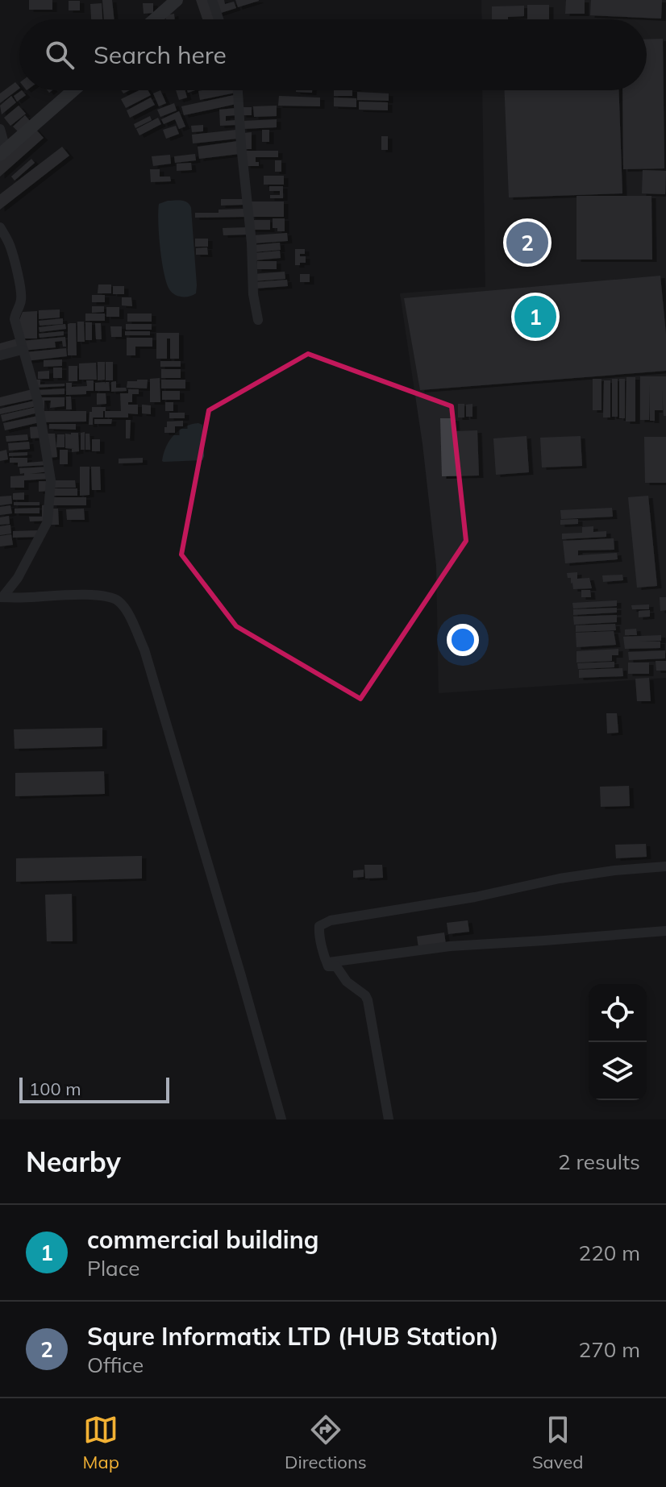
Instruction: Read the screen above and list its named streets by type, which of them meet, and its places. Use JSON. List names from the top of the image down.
{
  "scale_bar": "100 m",
  "page": {
    "search": "Search here",
    "pins": ["2", "1"],
    "scale": "100 m",
    "heading": ["Nearby", "2 results"],
    "list": [
      {
        "mark": "1",
        "name": "commercial building",
        "note": "Place",
        "value": "220 m"
      },
      {
        "mark": "2",
        "name": "Squre Informatix LTD (HUB Station)",
        "note": "Office",
        "value": "270 m"
      }
    ],
    "nav": ["Map", "Directions", "Saved"]
  }
}
